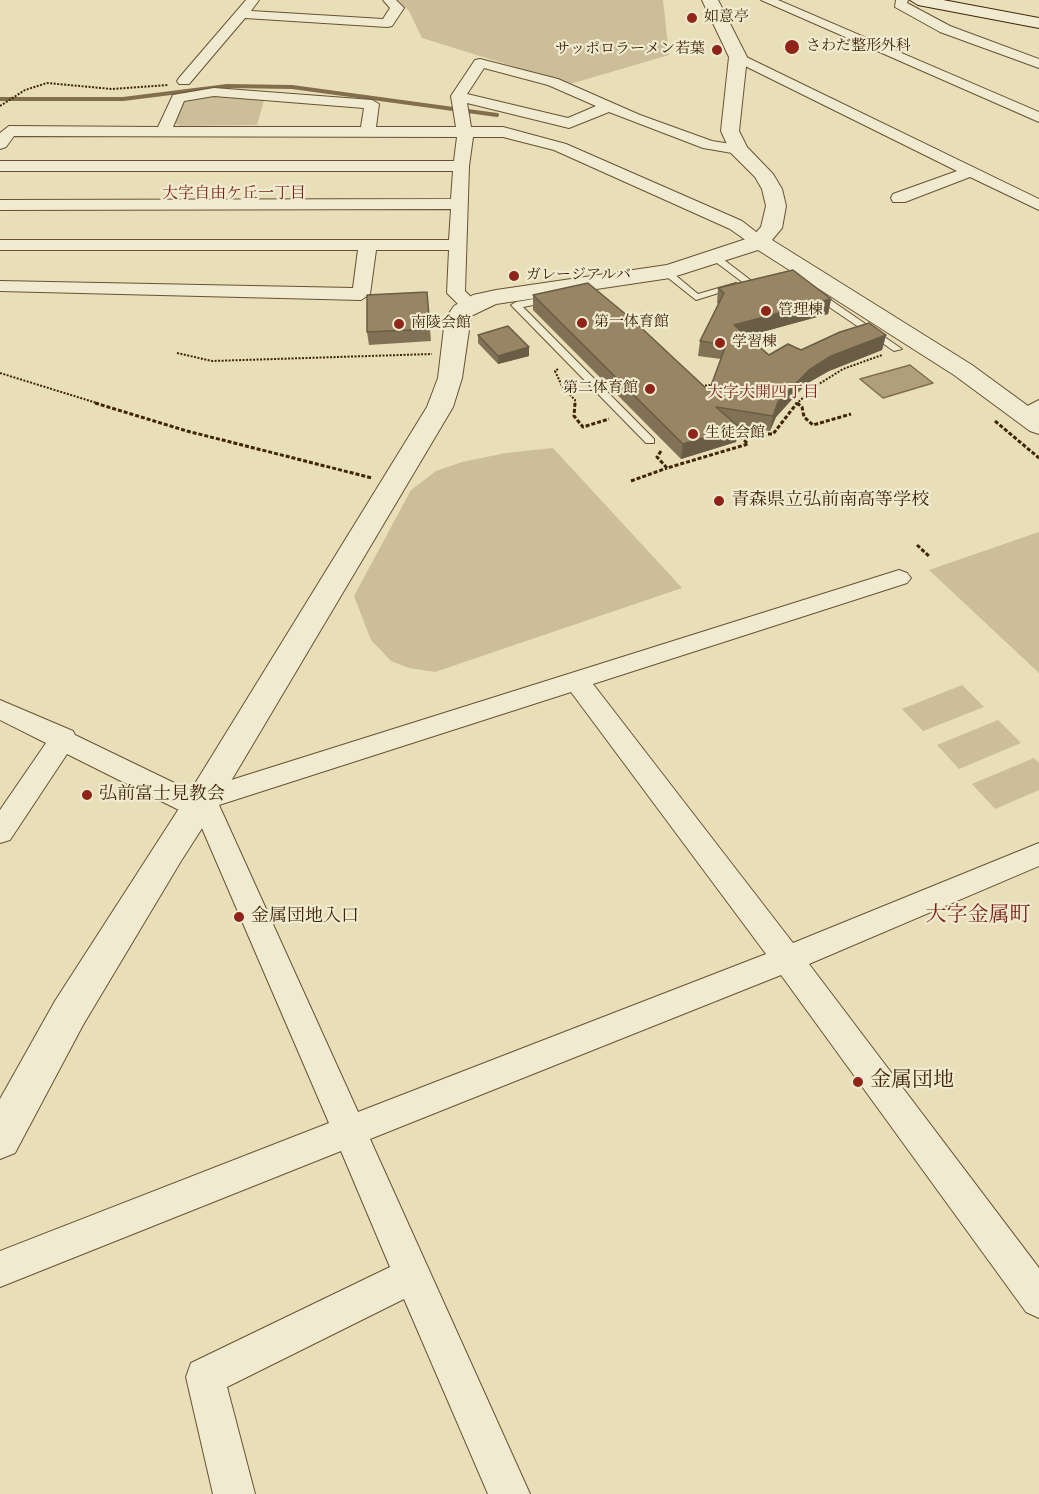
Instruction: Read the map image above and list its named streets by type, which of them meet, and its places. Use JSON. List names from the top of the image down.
{
  "districts": ["大字自由ケ丘一丁目", "大字大開四丁目", "大字金属町"],
  "places": [
    "如意亭",
    "さわだ整形外科",
    "サッポロラーメン若葉",
    "ガレージアルバ",
    "管理棟",
    "第一体育館",
    "南陵会館",
    "学習棟",
    "第二体育館",
    "生徒会館",
    "青森県立弘前南高等学校",
    "弘前富士見教会",
    "金属団地入口",
    "金属団地"
  ]
}
